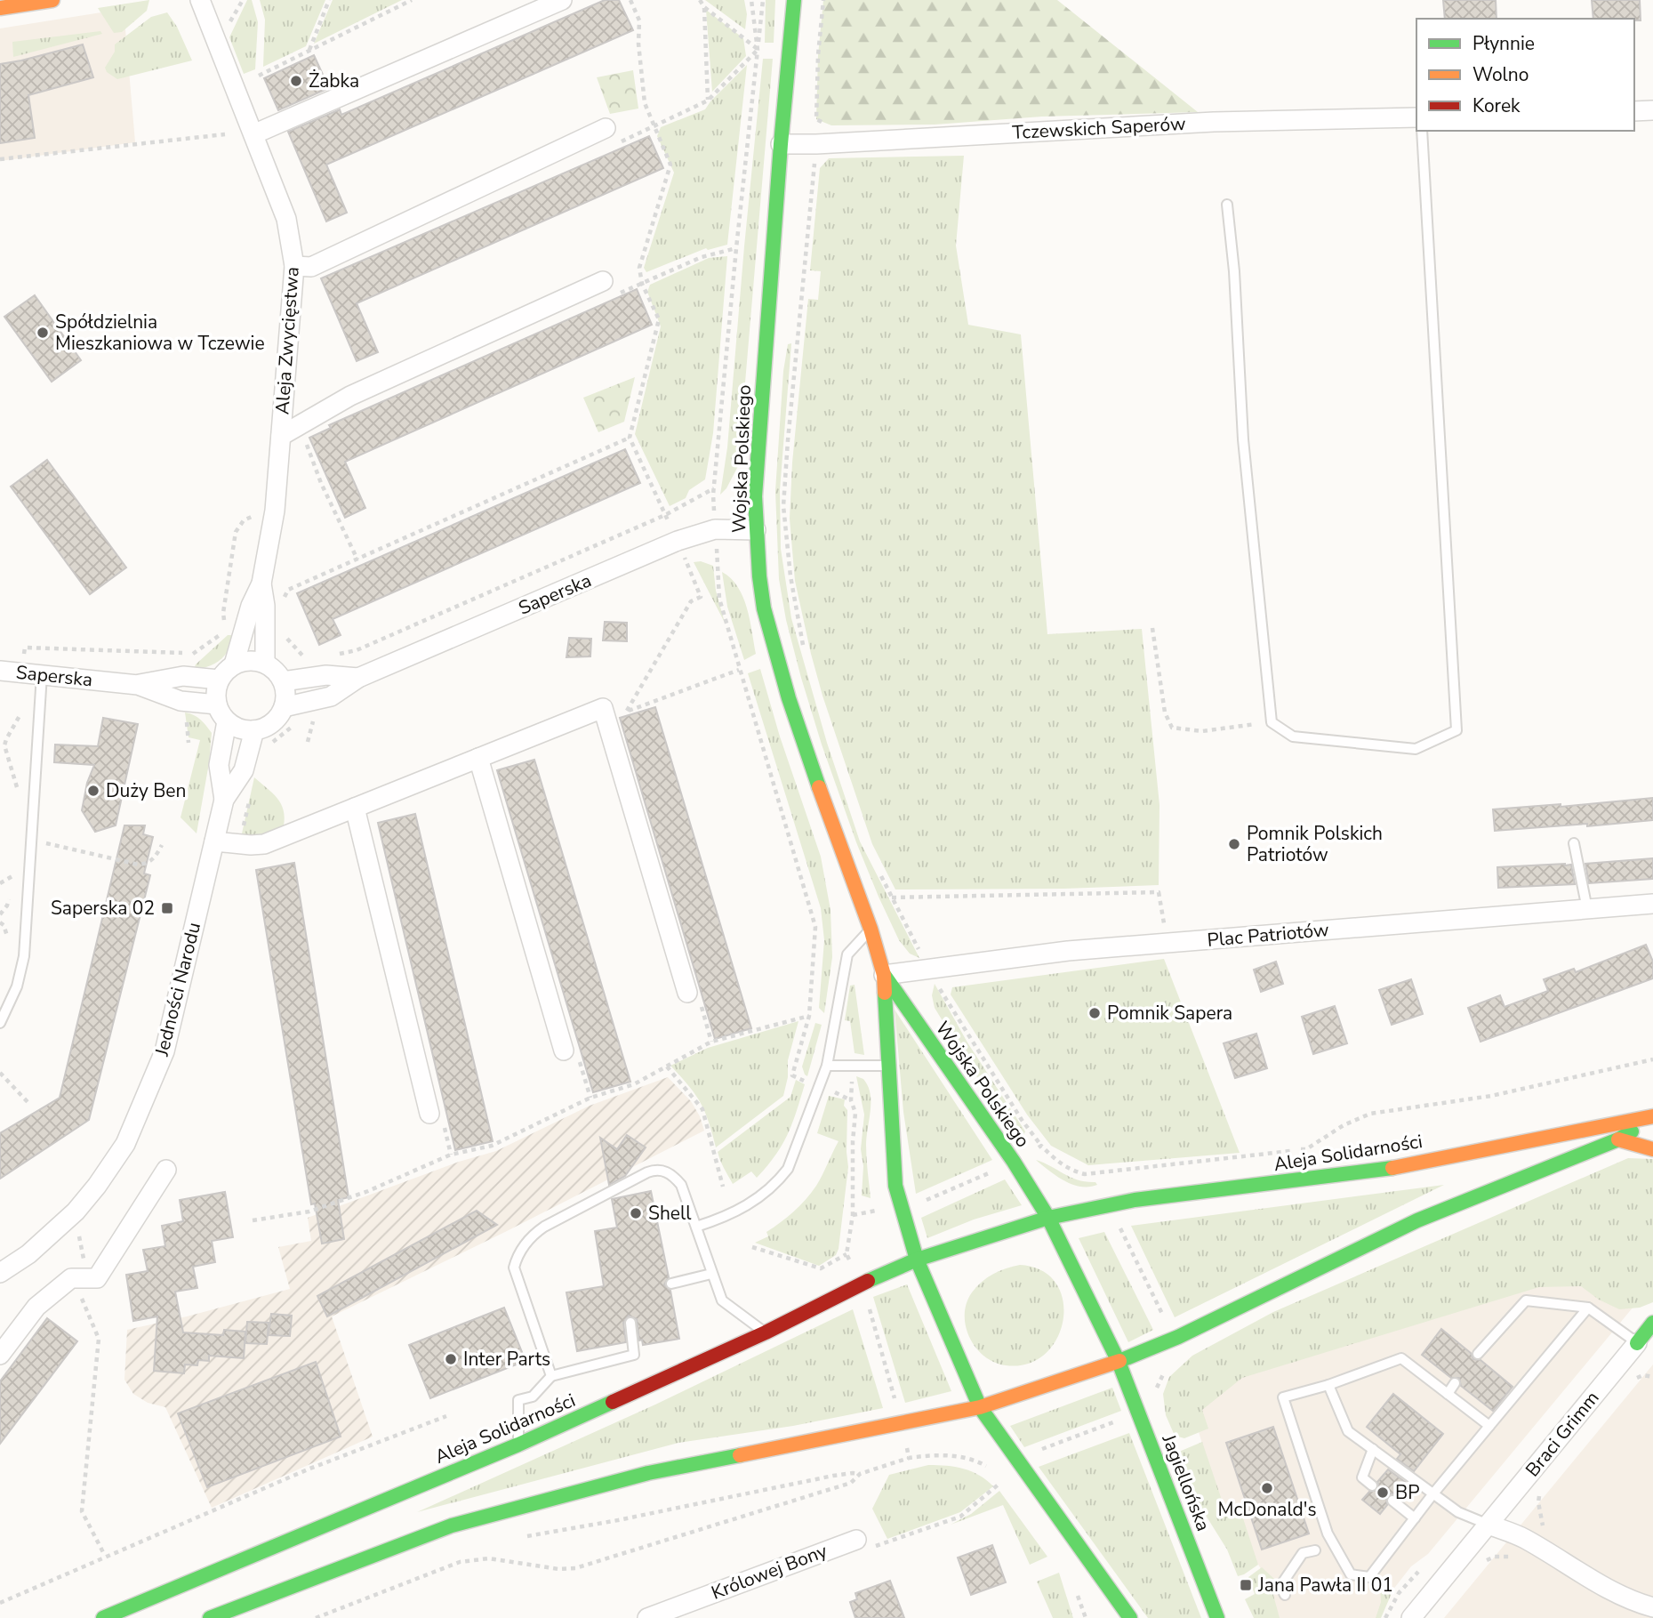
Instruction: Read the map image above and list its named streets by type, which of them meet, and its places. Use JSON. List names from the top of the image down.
{
  "streets": {
    "main road": ["Wojska Polskiego", "Aleja Solidarności", "Jagiellońska"],
    "street": [
      "Tczewskich Saperów",
      "Aleja Zwycięstwa",
      "Saperska",
      "Plac Patriotów",
      "Jedności Narodu",
      "Braci Grimm",
      "Królowej Bony"
    ]
  },
  "crossings": [
    ["Tczewskich Saperów", "Wojska Polskiego"],
    ["Aleja Zwycięstwa", "Saperska"],
    ["Aleja Zwycięstwa", "Jedności Narodu"],
    ["Wojska Polskiego", "Saperska"],
    ["Wojska Polskiego", "Plac Patriotów"],
    ["Wojska Polskiego", "Aleja Solidarności"],
    ["Wojska Polskiego", "Jagiellońska"],
    ["Saperska", "Jedności Narodu"],
    ["Aleja Solidarności", "Jagiellońska"]
  ],
  "places": {
    "other": [
      "Żabka",
      "Spółdzielnia Mieszkaniowa w Tczewie",
      "Duży Ben",
      "Pomnik Polskich Patriotów",
      "Pomnik Sapera",
      "Shell",
      "Inter Parts",
      "McDonald's",
      "BP"
    ],
    "transit": ["Saperska 02", "Jana Pawła II 01"]
  },
  "legend": ["Płynnie", "Wolno", "Korek"]
}
